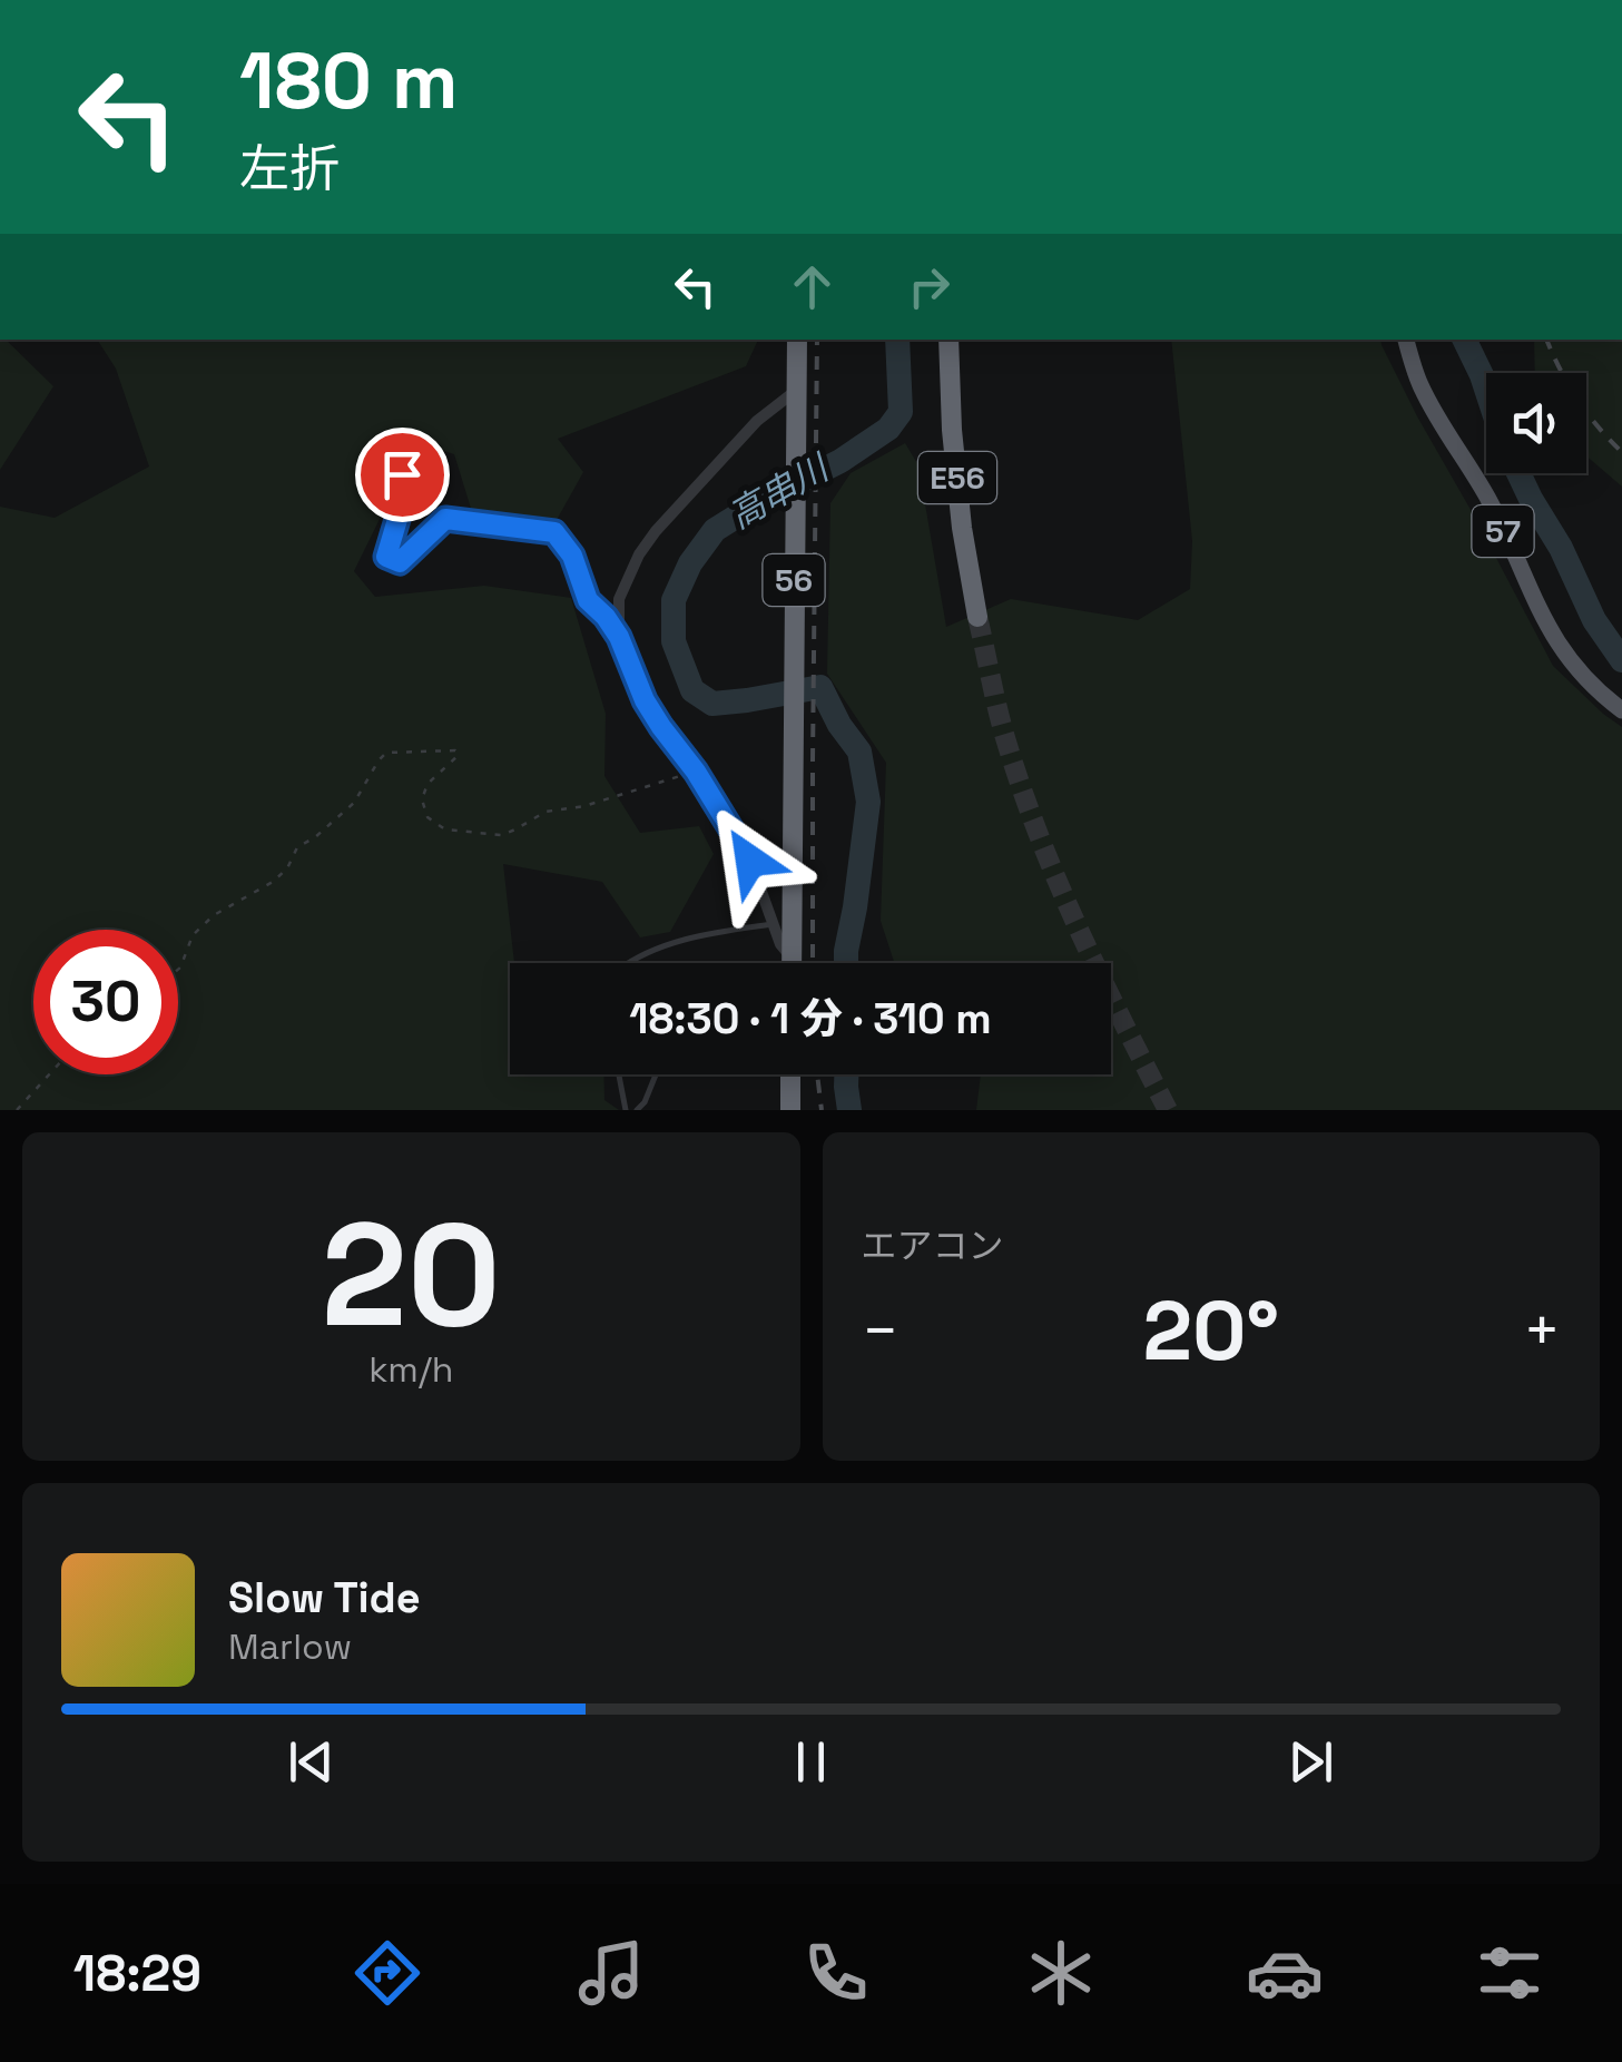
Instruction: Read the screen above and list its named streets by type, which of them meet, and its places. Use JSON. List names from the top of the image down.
{
  "streets": {
    "highway": ["E56", "56"],
    "main road": ["57"]
  },
  "water": ["高串川"],
  "page": {
    "turn": ["180 m", "左折"],
    "limit": "30",
    "trip": "18:30 · 1 分 · 310 m",
    "tile": [
      ["20", "km/h"],
      "エアコン"
    ],
    "heat": ["−", "20°", "+"],
    "song": ["Slow Tide", "Marlow"],
    "tabs": "18:29"
  }
}
